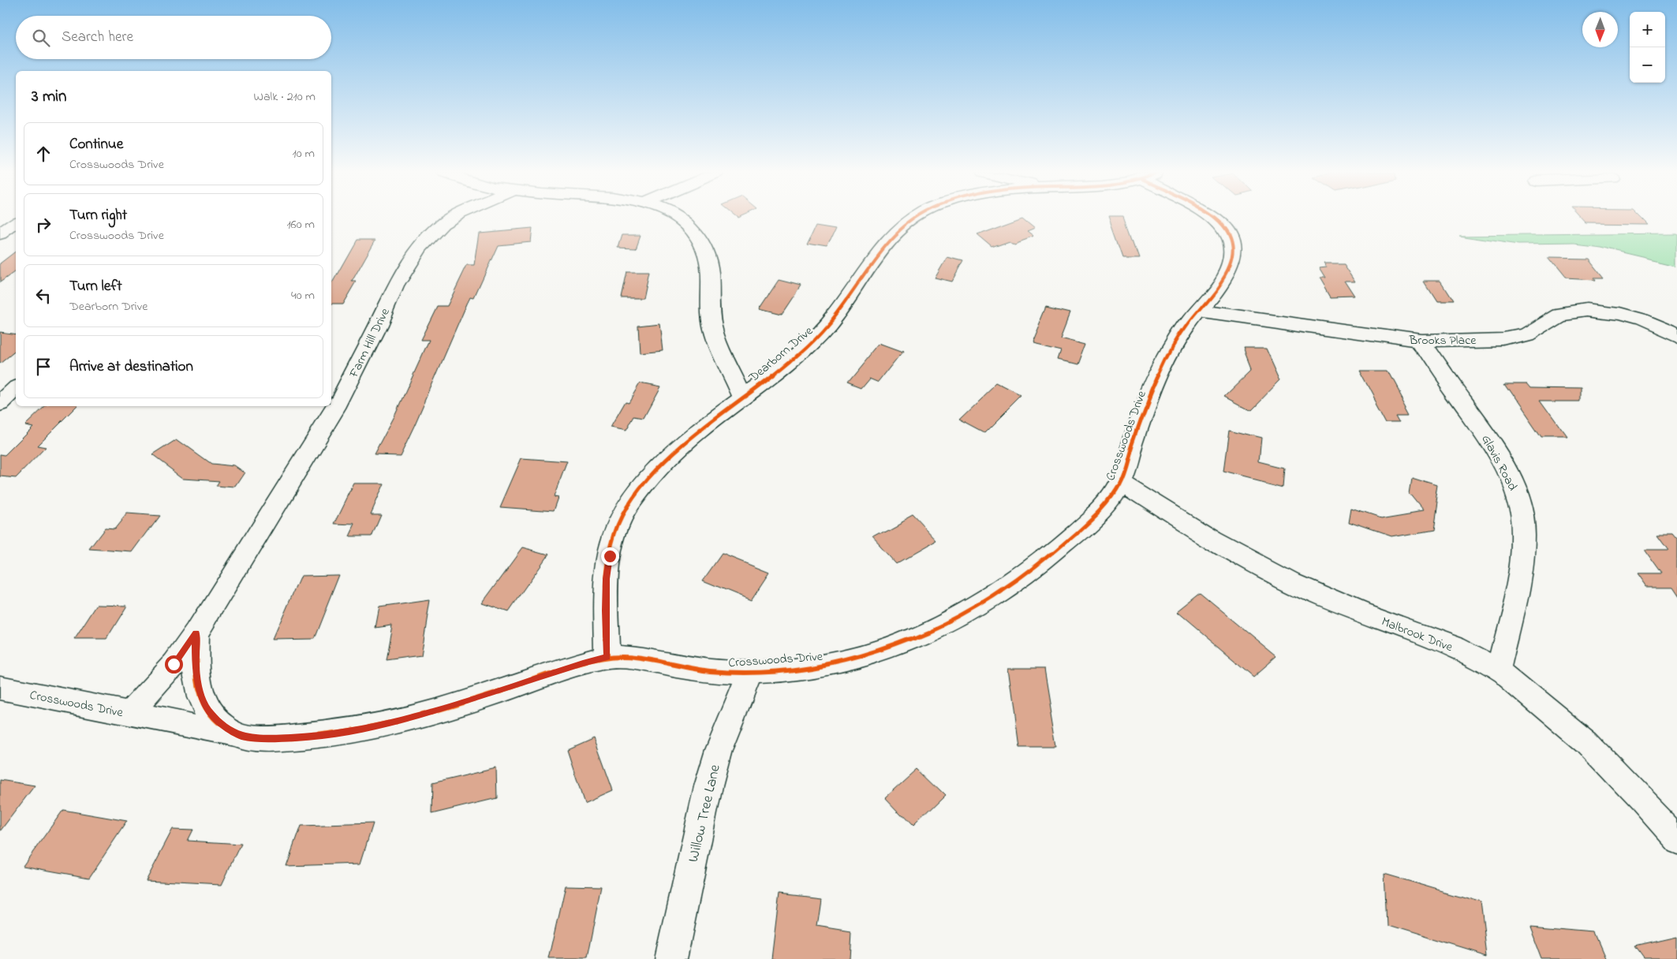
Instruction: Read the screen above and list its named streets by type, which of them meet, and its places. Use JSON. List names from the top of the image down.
{
  "streets": {
    "street": [
      "Brooks Place",
      "Farm Hill Drive",
      "Dearborn Drive",
      "Crosswoods Drive",
      "Glavis Road",
      "Malbrook Drive",
      "Willow Tree Lane"
    ]
  },
  "crossings": [
    ["Brooks Place", "Crosswoods Drive"],
    ["Brooks Place", "Glavis Road"],
    ["Farm Hill Drive", "Crosswoods Drive"],
    ["Dearborn Drive", "Crosswoods Drive"],
    ["Crosswoods Drive", "Malbrook Drive"],
    ["Crosswoods Drive", "Willow Tree Lane"],
    ["Glavis Road", "Malbrook Drive"]
  ],
  "north": "bottom",
  "page": {
    "map_buttons": ["+", "−"],
    "search": "Search here",
    "heading": ["3 min", "Walk · 210 m"],
    "list": [
      ["Continue", "Crosswoods Drive", "10 m"],
      ["Turn right", "Crosswoods Drive", "160 m"],
      ["Turn left", "Dearborn Drive", "40 m"],
      "Arrive at destination"
    ]
  }
}
